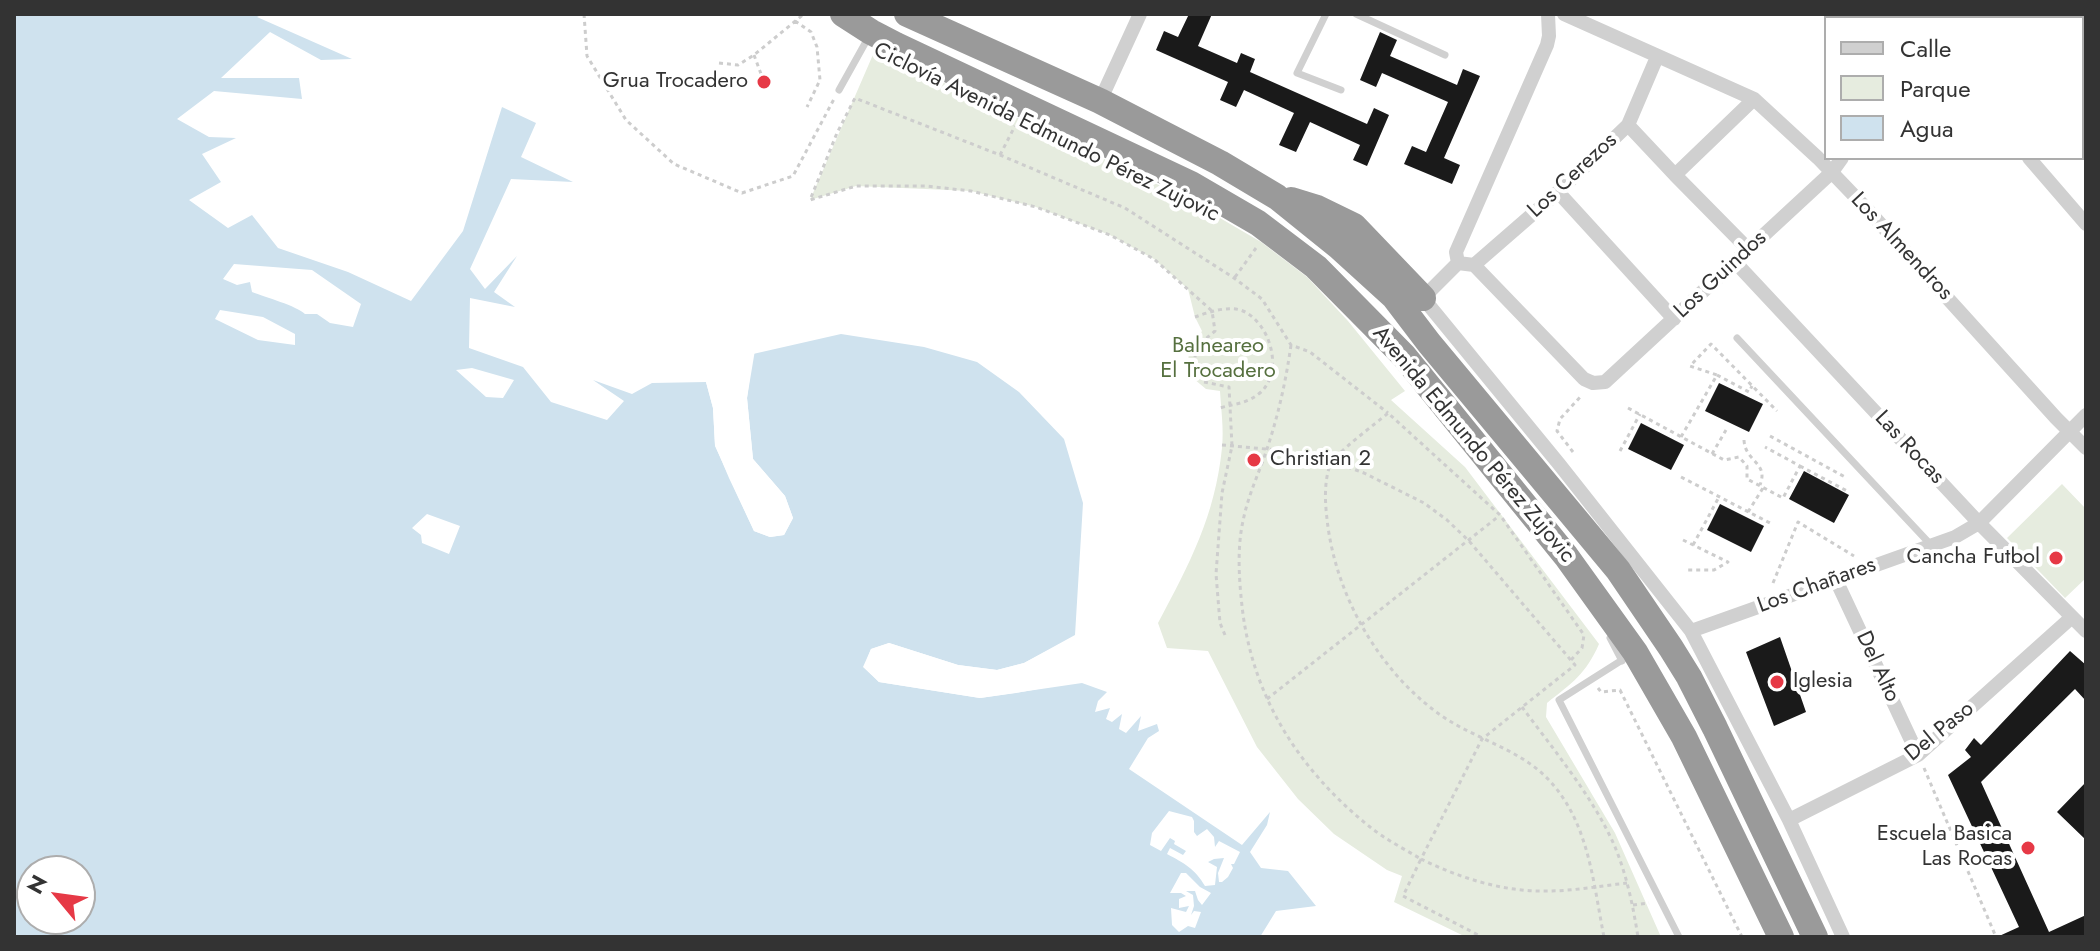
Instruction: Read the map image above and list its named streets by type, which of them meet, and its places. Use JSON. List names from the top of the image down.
{
  "streets": {
    "highway": ["Avenida Edmundo Pérez Zujovic"],
    "street": [
      "Los Cerezos",
      "Los Almendros",
      "Los Guindos",
      "Las Rocas",
      "Los Chañares",
      "Del Alto",
      "Del Paso"
    ]
  },
  "crossings": [
    ["Los Cerezos", "Los Almendros"],
    ["Los Almendros", "Los Guindos"],
    ["Los Almendros", "Los Chañares"],
    ["Los Guindos", "Las Rocas"],
    ["Las Rocas", "Los Chañares"],
    ["Las Rocas", "Del Paso"],
    ["Los Chañares", "Del Alto"],
    ["Del Alto", "Del Paso"]
  ],
  "parks": ["Balneareo El Trocadero"],
  "places": [
    "Grua Trocadero",
    "Christian 2",
    "Cancha Futbol",
    "Iglesia",
    "Escuela Basica Las Rocas"
  ],
  "legend": ["Calle", "Parque", "Agua"],
  "north": "top left"
}
